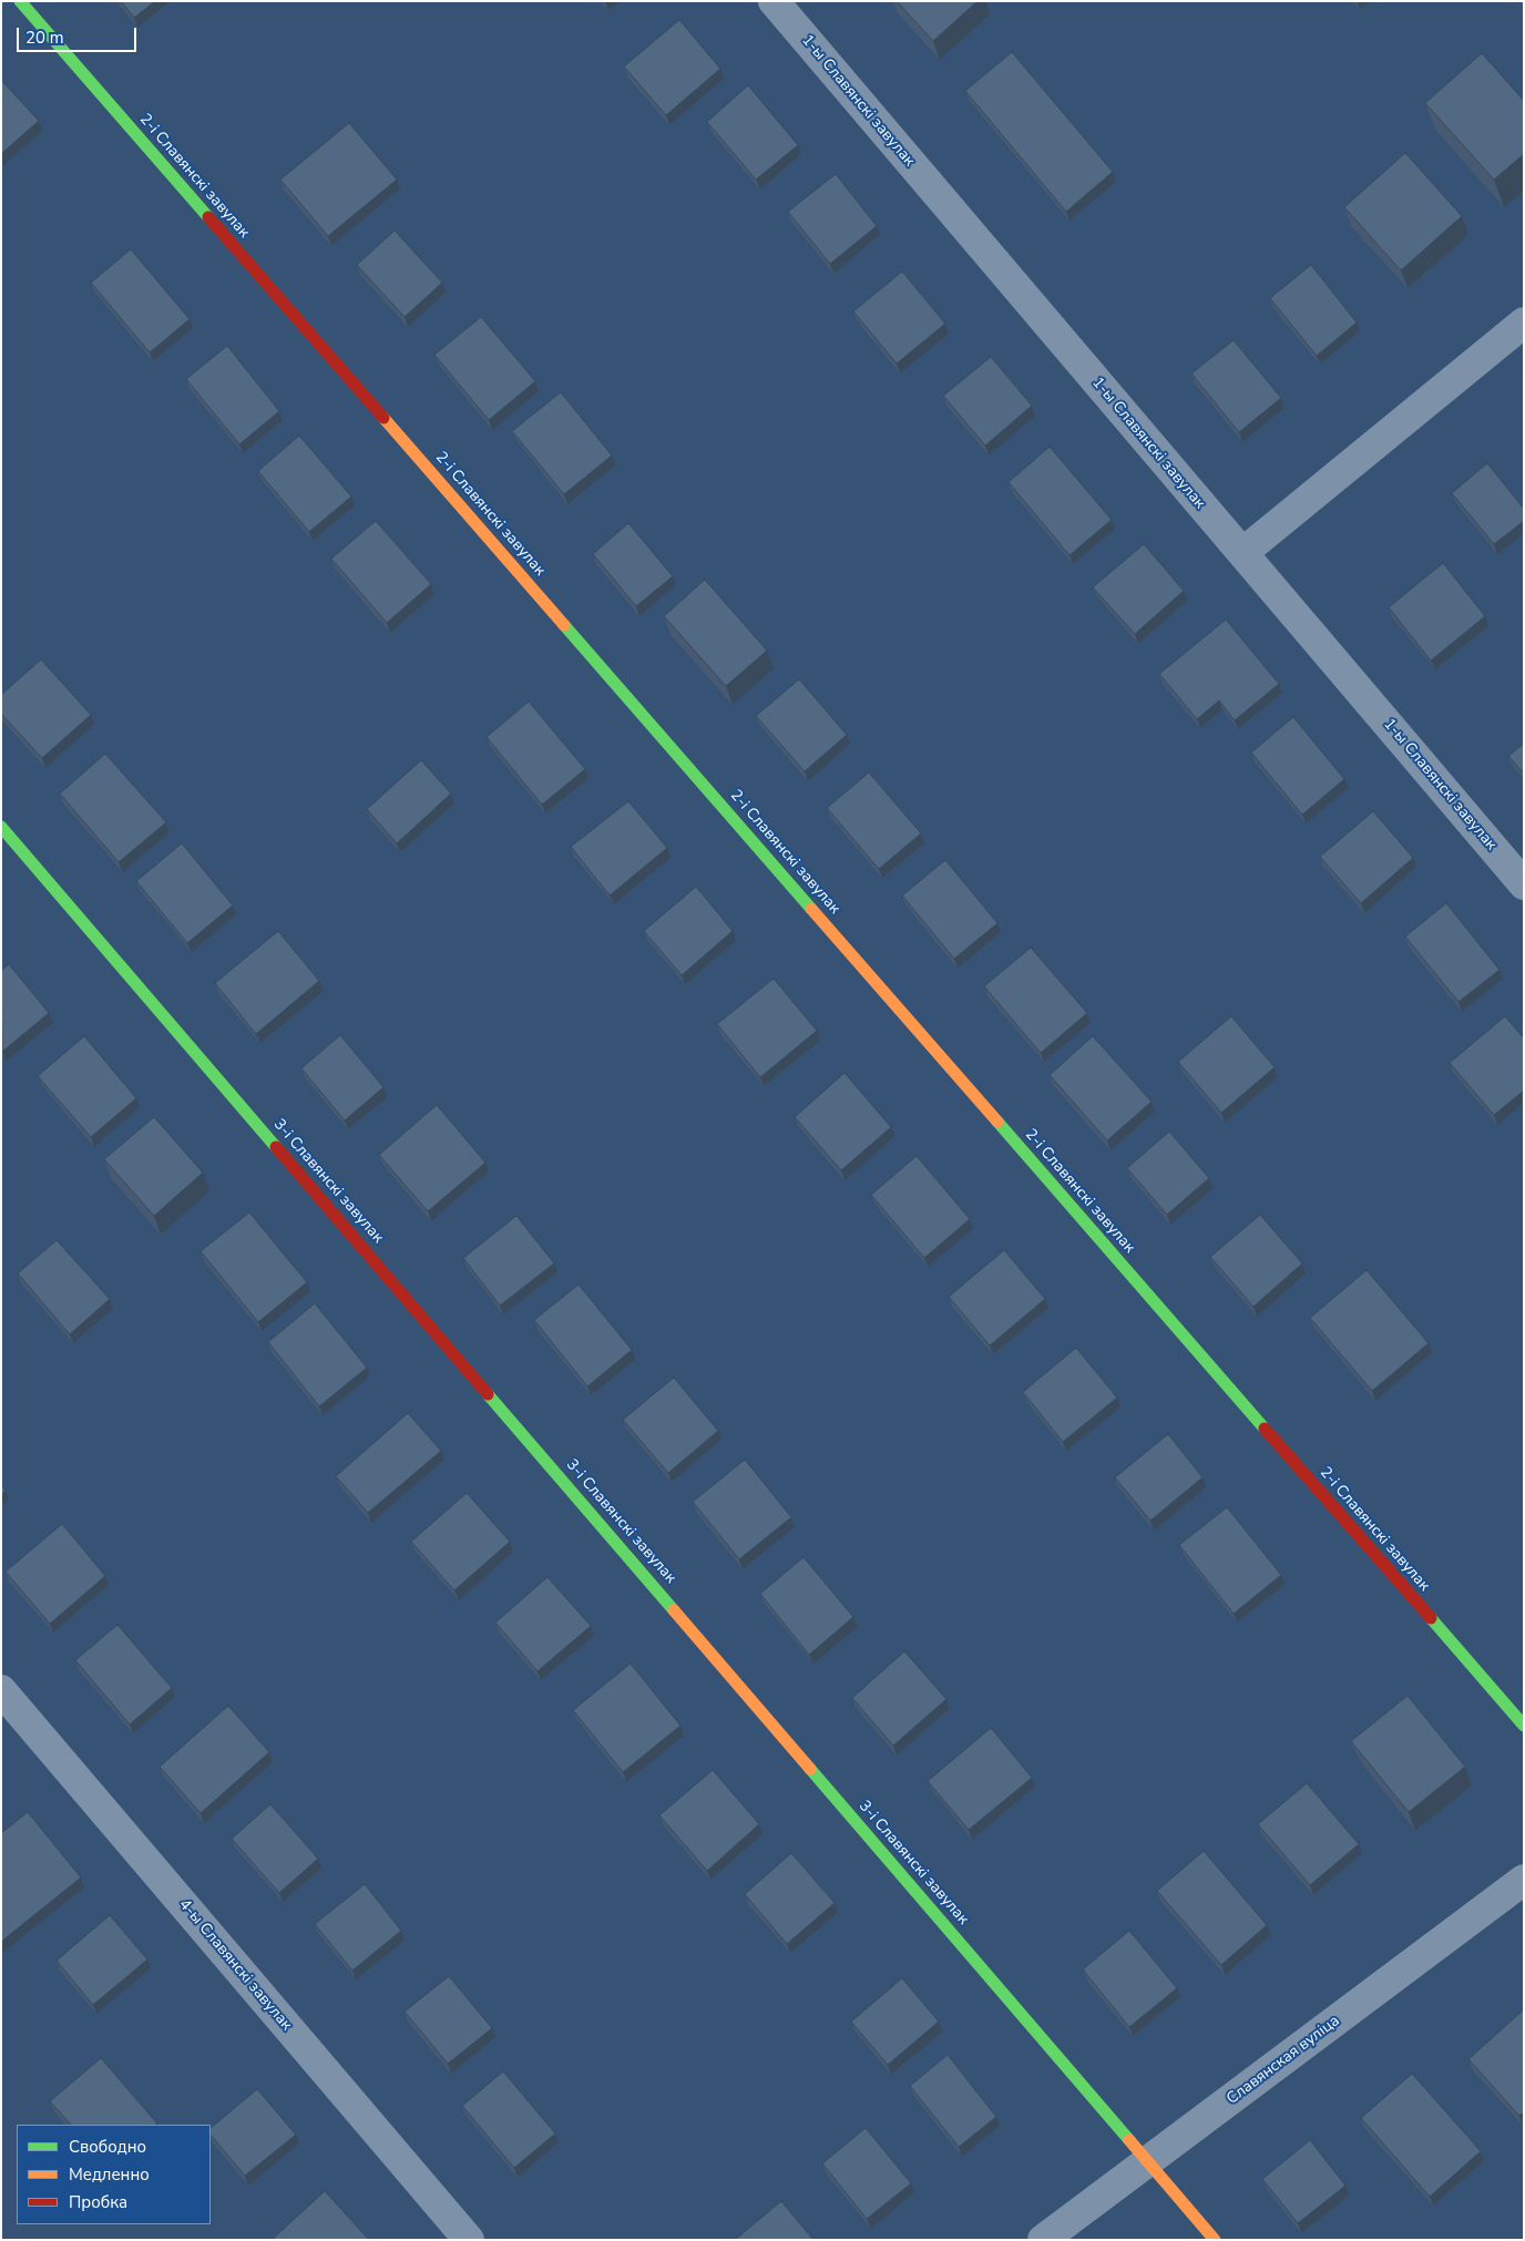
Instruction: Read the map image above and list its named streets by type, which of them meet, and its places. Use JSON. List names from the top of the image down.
{
  "streets": {
    "street": [
      "1-ы Славянскі завулак",
      "2-і Славянскі завулак",
      "3-і Славянскі завулак",
      "4-ы Славянскі завулак",
      "Славянская вуліца"
    ]
  },
  "crossings": [
    ["3-і Славянскі завулак", "Славянская вуліца"]
  ],
  "legend": ["Свободно", "Медленно", "Пробка"],
  "scale_bar": "20 m"
}
